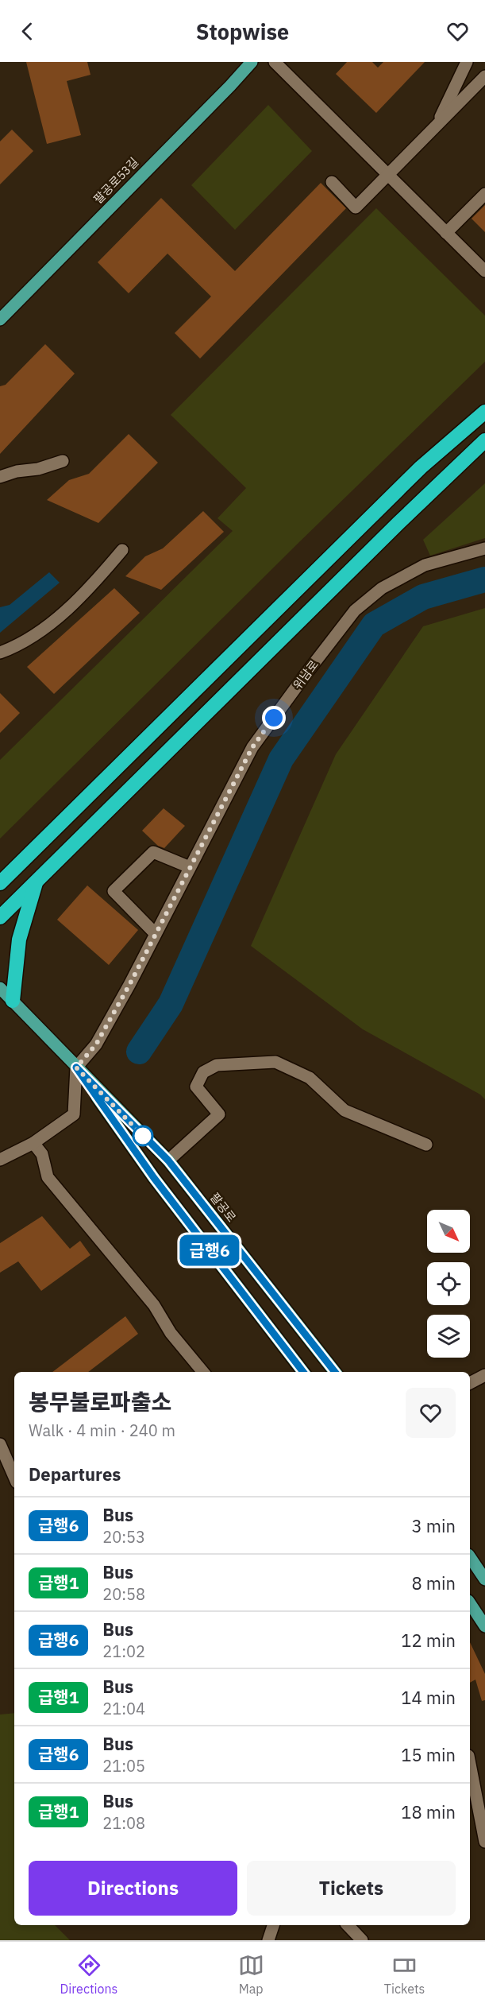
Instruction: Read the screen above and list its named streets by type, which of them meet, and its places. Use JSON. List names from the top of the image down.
{
  "streets": {
    "main road": ["팔공로53길", "팔공로"],
    "street": ["위남로"]
  },
  "crossings": [
    ["위남로", "팔공로"]
  ],
  "lines": ["bus line 급행6"],
  "north": "bottom right",
  "page": {
    "header": "Stopwise",
    "on_map": "급행6",
    "heading": [
      ["봉무불로파출소", "Walk · 4 min · 240 m"],
      "Departures"
    ],
    "list": [
      {
        "mark": "급행6",
        "name": "Bus",
        "note": "20:53",
        "value": "3 min"
      },
      {
        "mark": "급행1",
        "name": "Bus",
        "note": "20:58",
        "value": "8 min"
      },
      {
        "mark": "급행6",
        "name": "Bus",
        "note": "21:02",
        "value": "12 min"
      },
      {
        "mark": "급행1",
        "name": "Bus",
        "note": "21:04",
        "value": "14 min"
      },
      {
        "mark": "급행6",
        "name": "Bus",
        "note": "21:05",
        "value": "15 min"
      },
      {
        "mark": "급행1",
        "name": "Bus",
        "note": "21:08",
        "value": "18 min"
      }
    ],
    "buttons": ["Directions", "Tickets"],
    "tabs": ["Directions", "Map", "Tickets"]
  }
}
